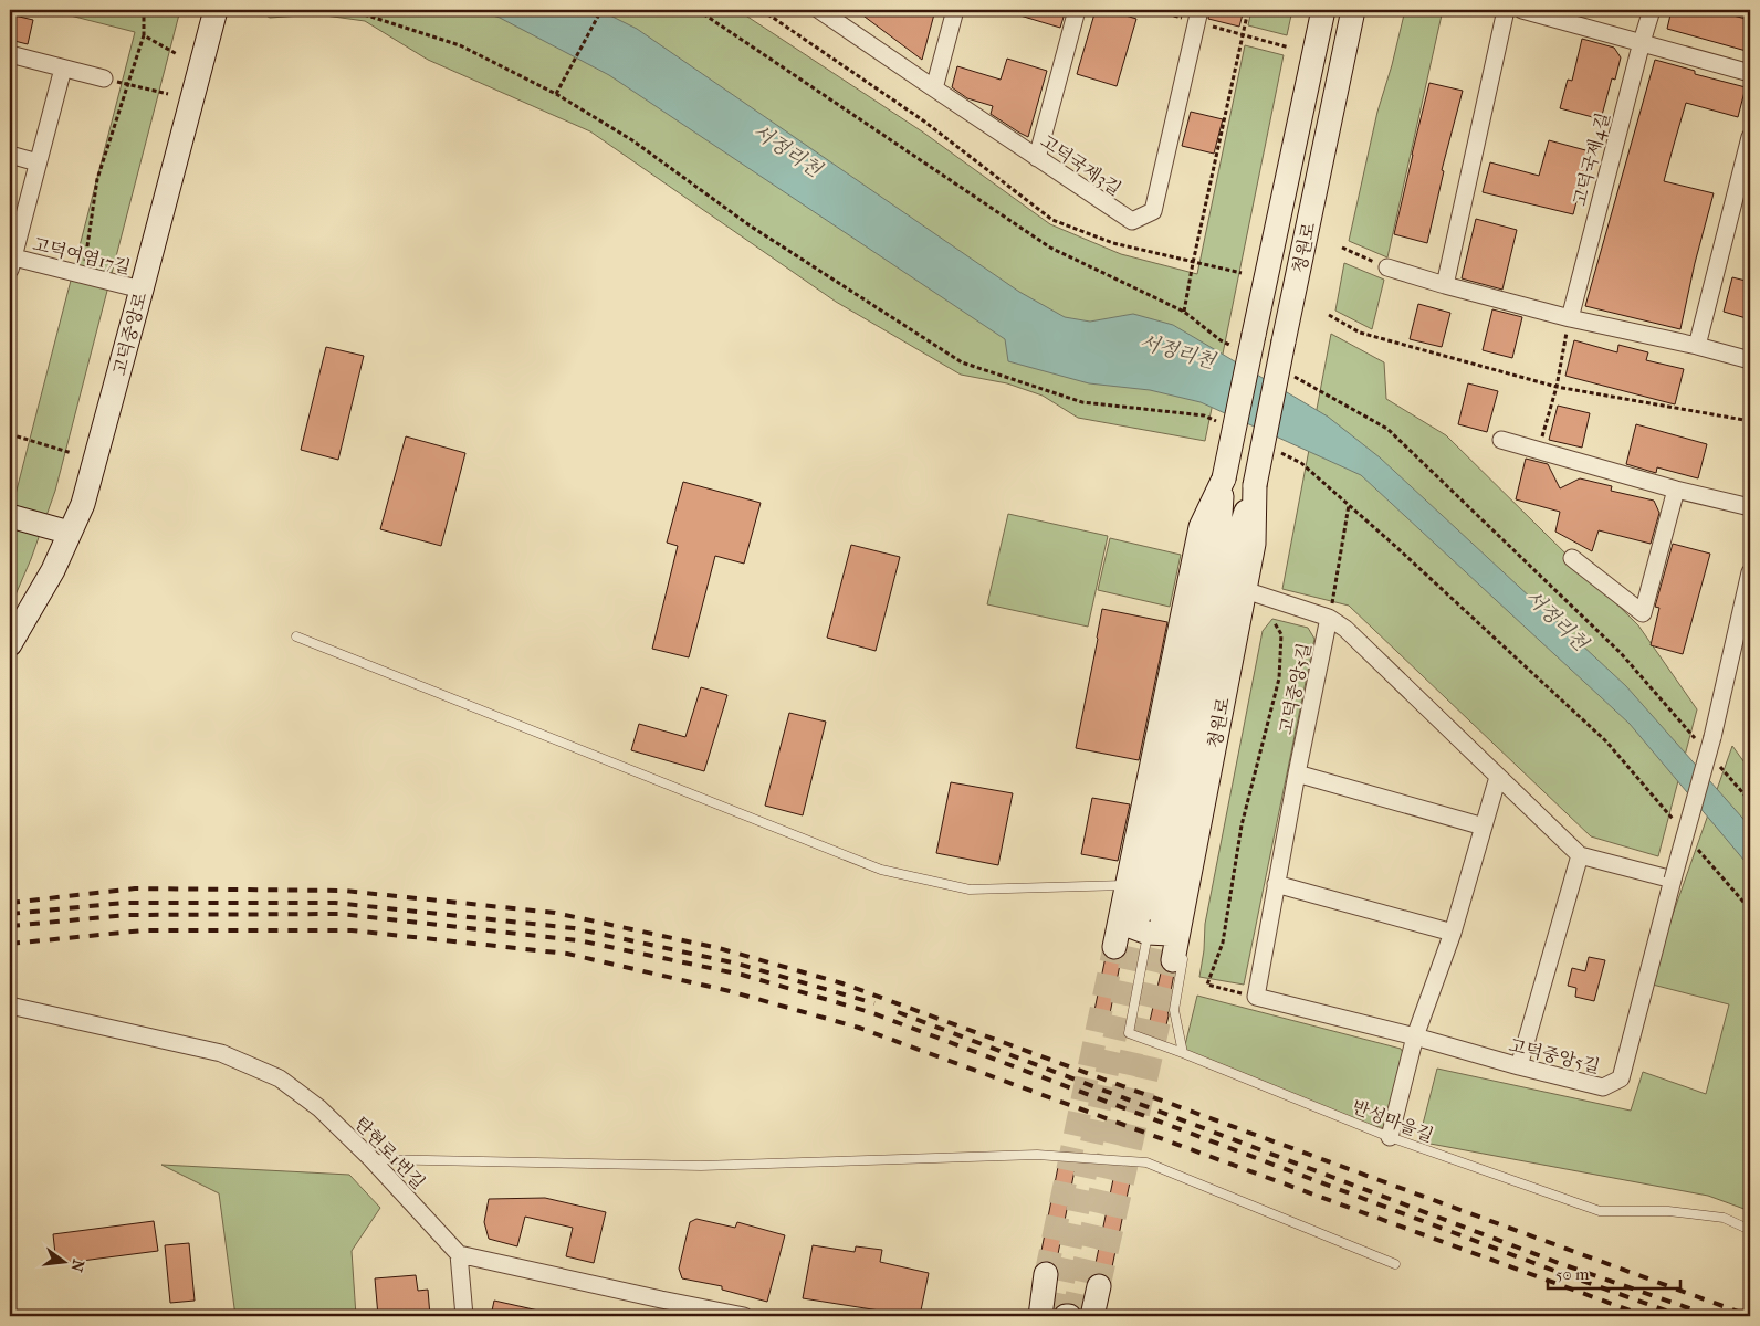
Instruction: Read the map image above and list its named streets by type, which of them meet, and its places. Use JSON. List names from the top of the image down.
{
  "streets": {
    "main road": ["청원로", "고덕중앙로"],
    "street": [
      "고덕국제4길",
      "고덕국제3길",
      "고덕여염17길",
      "고덕중앙5길",
      "탄현로1번길"
    ],
    "lane": ["반성마을길"]
  },
  "crossings": [
    ["청원로", "반성마을길"],
    ["고덕여염17길", "고덕중앙로"]
  ],
  "water": ["서정리천"],
  "scale_bar": "50 m",
  "north": "right"
}
